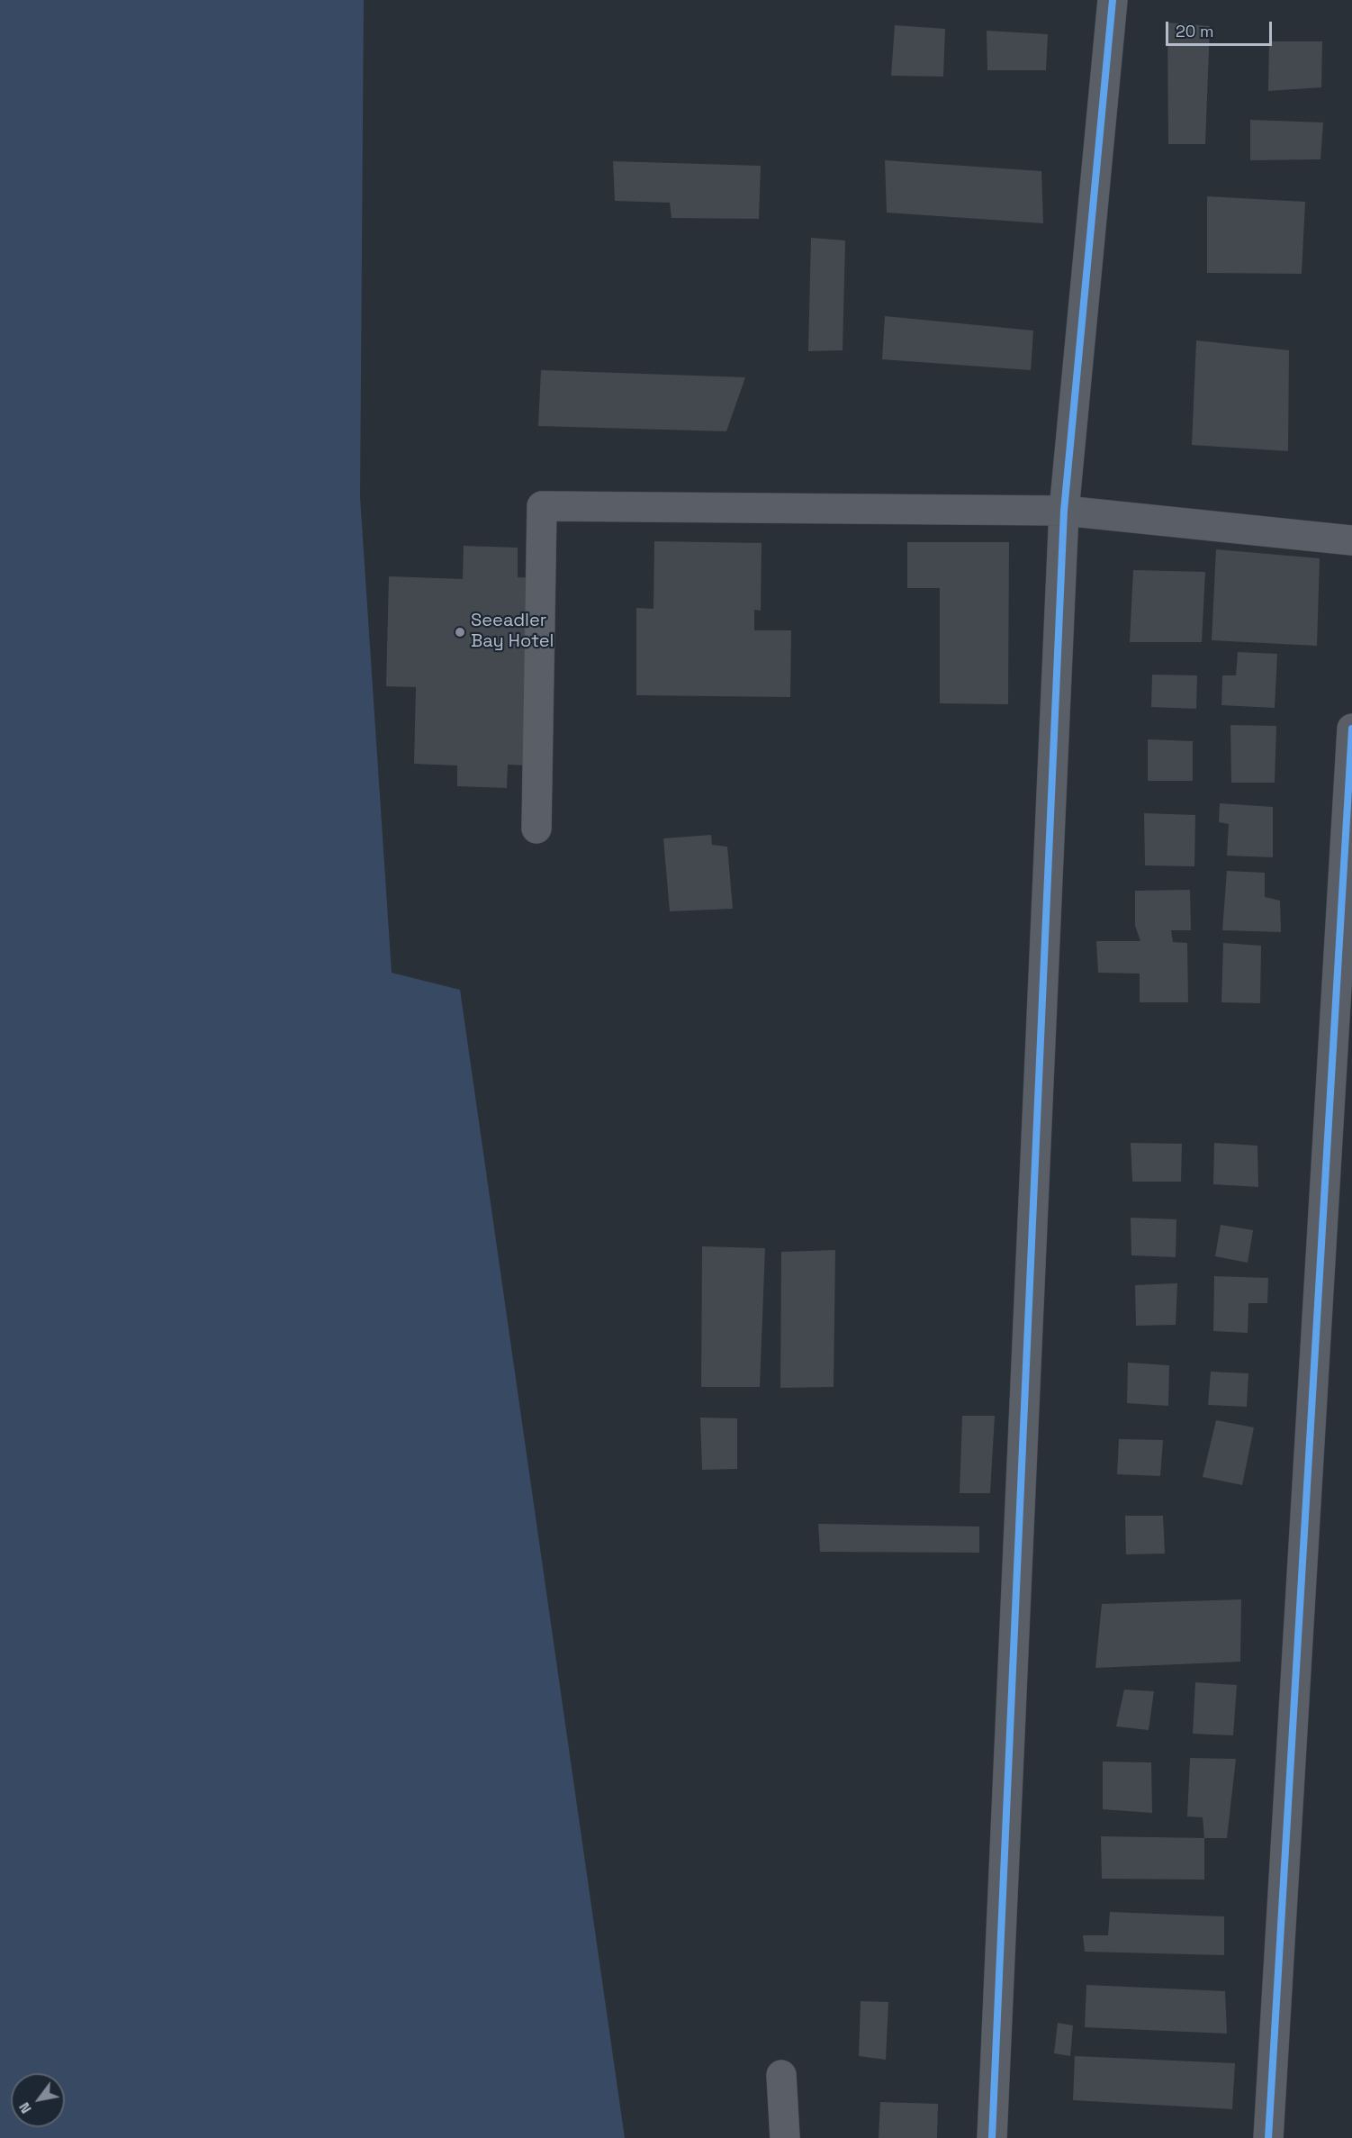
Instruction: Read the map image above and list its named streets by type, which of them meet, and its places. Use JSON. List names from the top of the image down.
{
  "places": ["Seeadler Bay Hotel"],
  "scale_bar": "20 m",
  "north": "bottom left"
}
